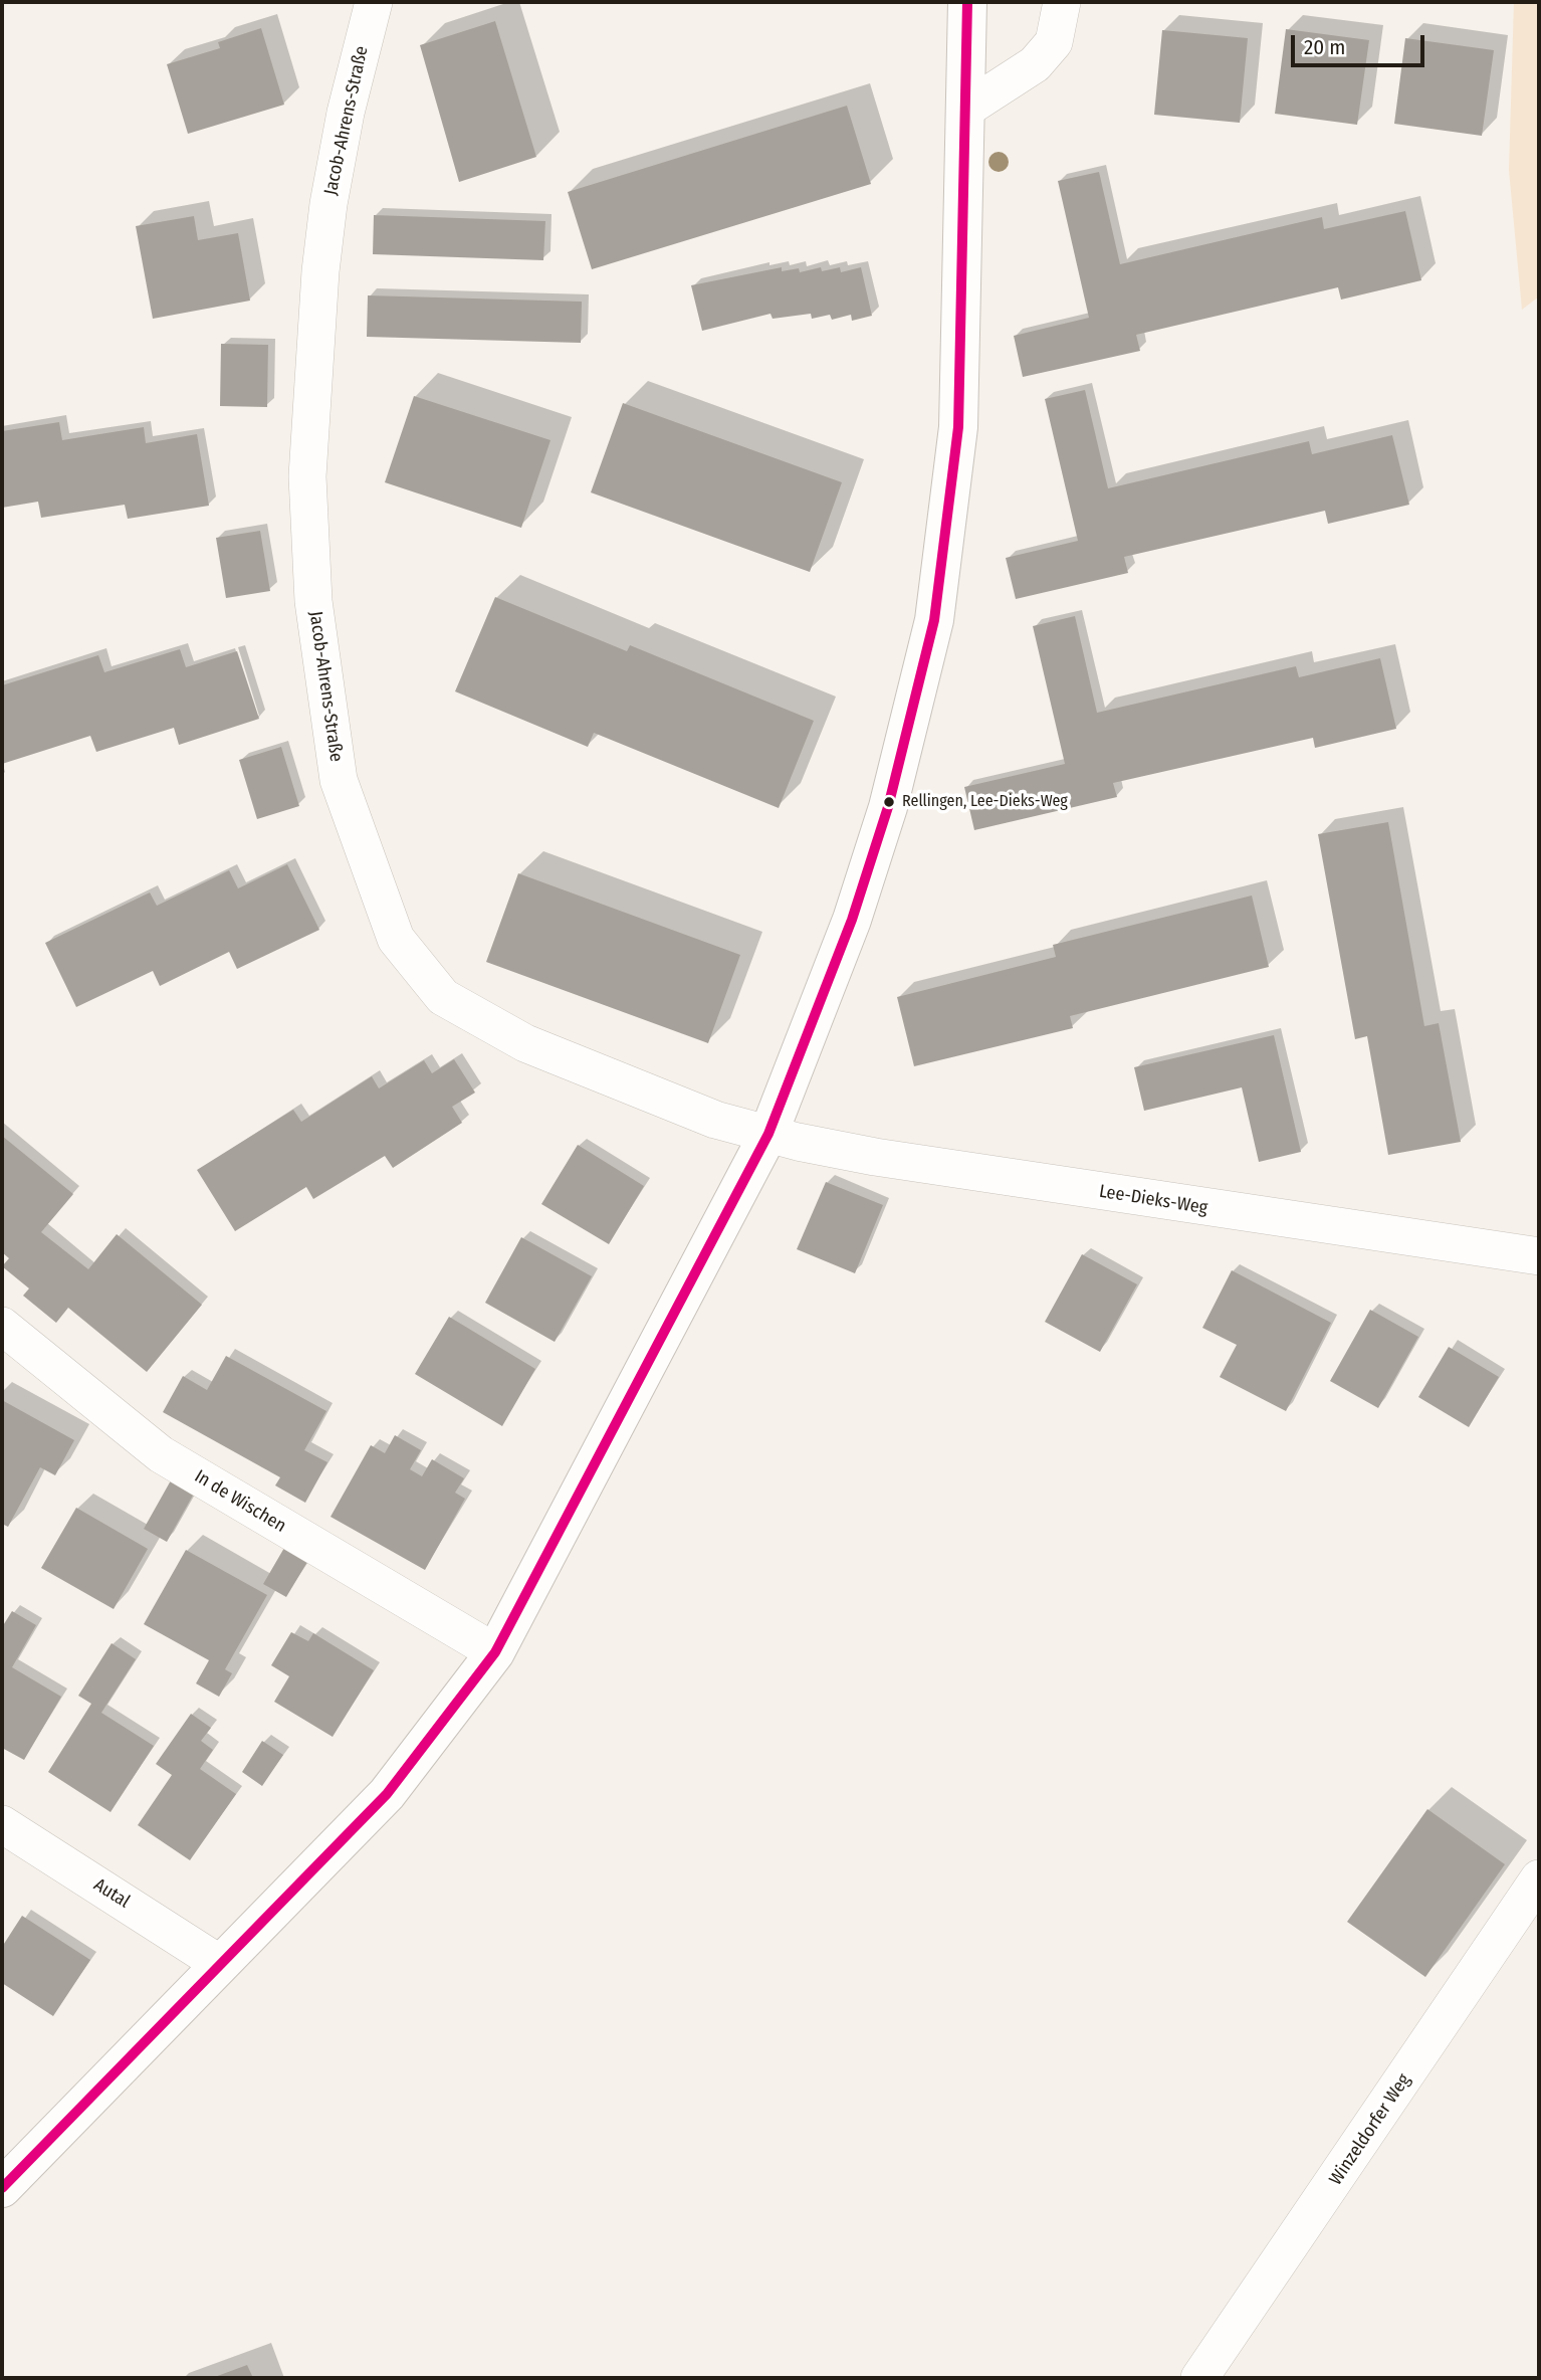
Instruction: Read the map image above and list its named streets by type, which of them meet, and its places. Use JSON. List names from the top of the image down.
{
  "streets": {
    "street": [
      "Jacob-Ahrens-Straße",
      "Lee-Dieks-Weg",
      "In de Wischen",
      "Autal",
      "Winzeldorfer Weg"
    ]
  },
  "crossings": [
    ["Jacob-Ahrens-Straße", "Lee-Dieks-Weg"]
  ],
  "places": ["Rellingen, Lee-Dieks-Weg"],
  "scale_bar": "20 m"
}
